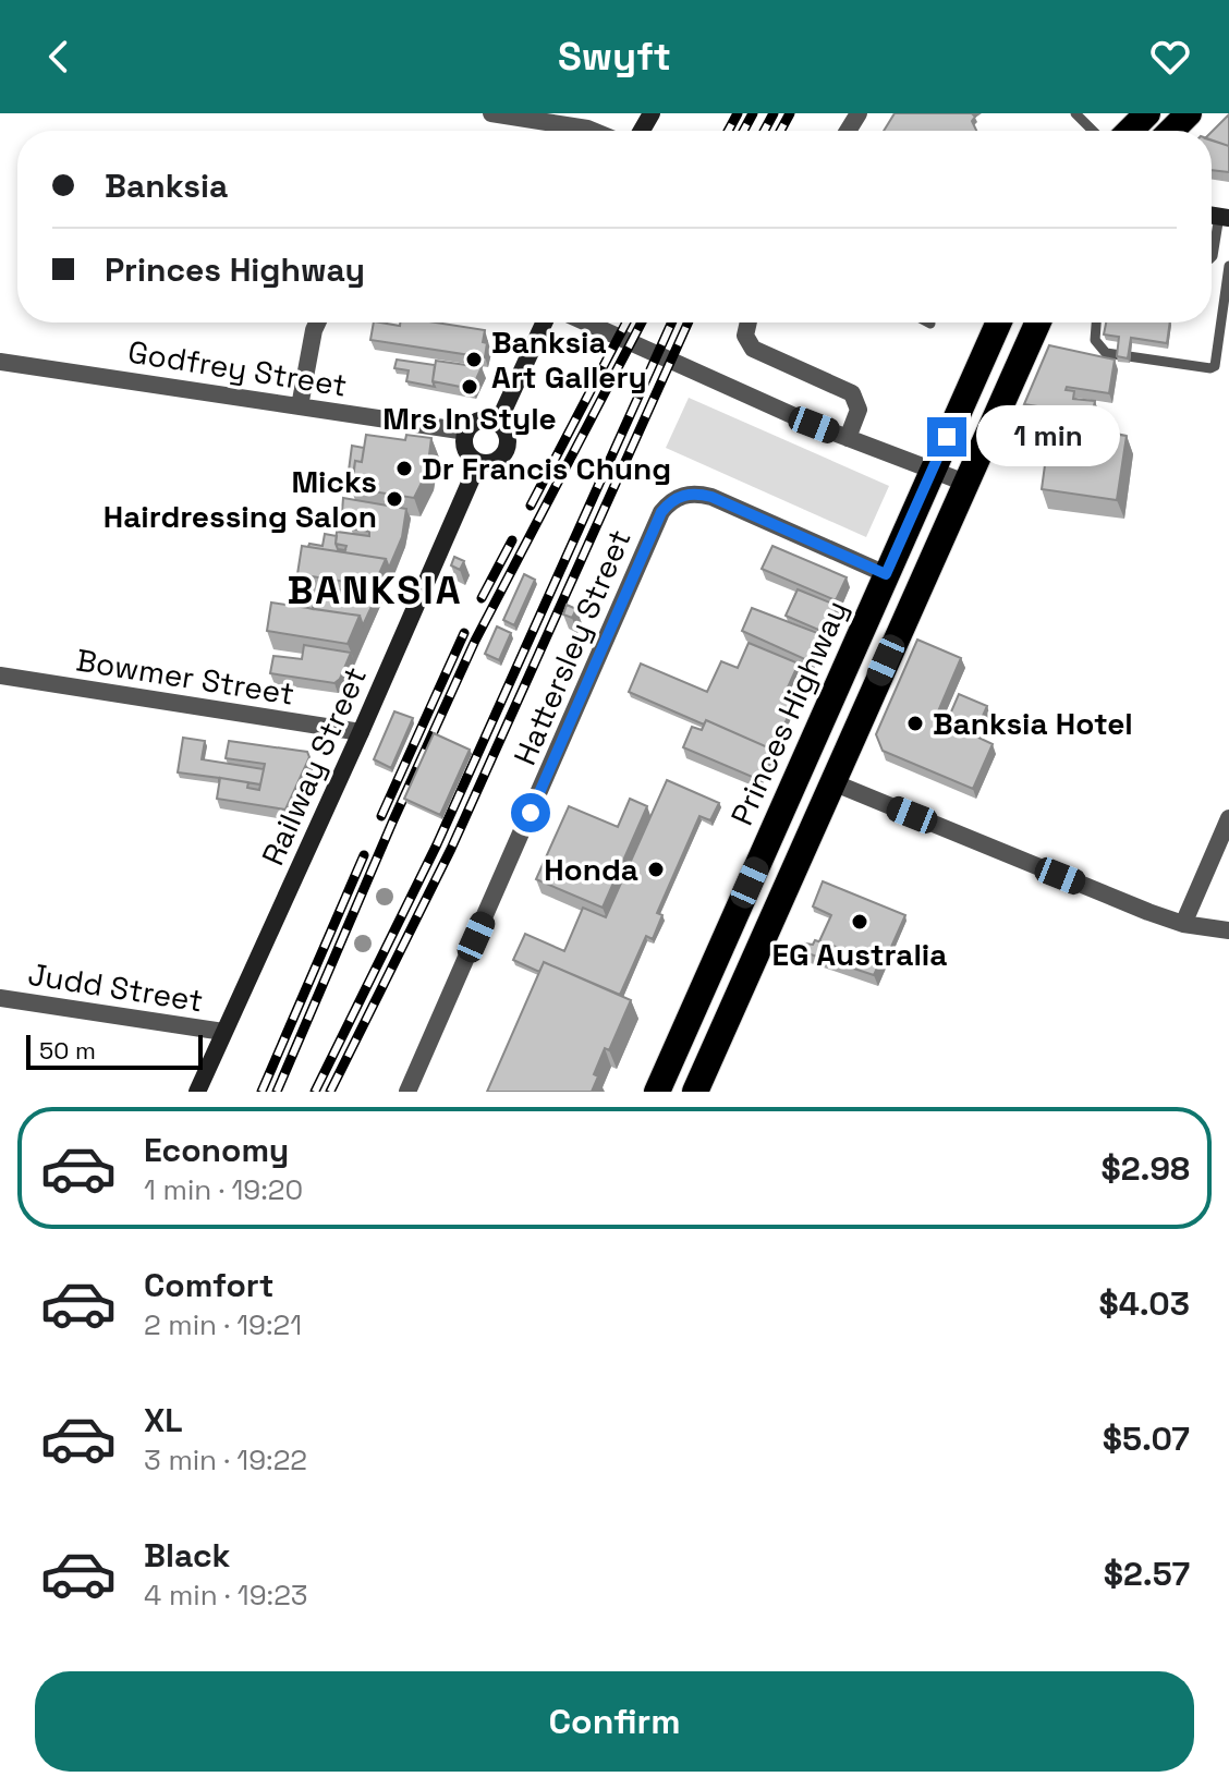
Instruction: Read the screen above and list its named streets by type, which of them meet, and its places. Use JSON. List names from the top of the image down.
{
  "streets": {
    "highway": ["Princes Highway"],
    "street": [
      "Godfrey Street",
      "Hattersley Street",
      "Bowmer Street",
      "Railway Street",
      "Judd Street"
    ]
  },
  "crossings": [
    ["Godfrey Street", "Railway Street"],
    ["Hattersley Street", "Princes Highway"],
    ["Bowmer Street", "Railway Street"],
    ["Railway Street", "Judd Street"]
  ],
  "districts": ["BANKSIA"],
  "places": [
    "Banksia Art Gallery",
    "Mrs In Style",
    "Dr Francis Chung",
    "Micks Hairdressing Salon",
    "Banksia Hotel",
    "Honda",
    "EG Australia"
  ],
  "scale_bar": "50 m",
  "page": {
    "header": "Swyft",
    "banner": ["Banksia", "Princes Highway"],
    "bubble": "1 min",
    "scale": "50 m",
    "list": [
      {
        "name": "Economy",
        "note": "1 min · 19:20",
        "value": "$2.98"
      },
      {
        "name": "Comfort",
        "note": "2 min · 19:21",
        "value": "$4.03"
      },
      {
        "name": "XL",
        "note": "3 min · 19:22",
        "value": "$5.07"
      },
      {
        "name": "Black",
        "note": "4 min · 19:23",
        "value": "$2.57"
      }
    ],
    "buttons": "Confirm"
  }
}
